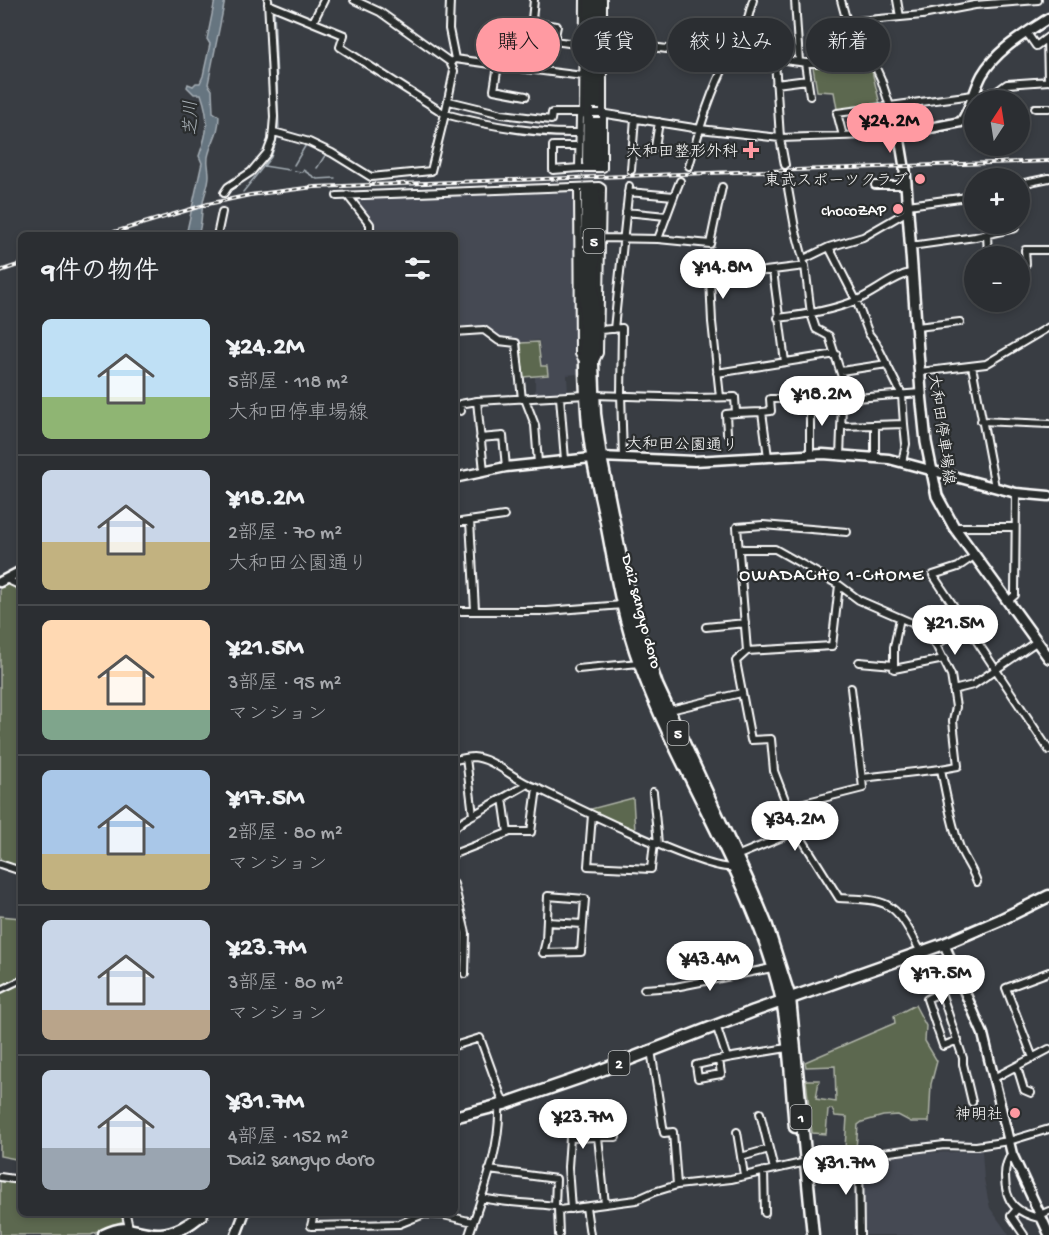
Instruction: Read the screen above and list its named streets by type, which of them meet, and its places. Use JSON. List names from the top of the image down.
{
  "streets": {
    "main road": [
      "5",
      "大和田停車場線",
      "Dai2 sangyo doro",
      "2",
      "1"
    ],
    "street": ["大和田公園通り"]
  },
  "crossings": [
    ["大和田停車場線", "大和田公園通り"],
    ["大和田公園通り", "Dai2 sangyo doro"],
    ["Dai2 sangyo doro", "2"]
  ],
  "districts": ["OWADACHO 1-CHOME"],
  "water": ["芝川"],
  "places": {
    "health": ["大和田整形外科"],
    "other": ["東武スポーツクラブ", "chocoZAP", "神明社"]
  },
  "north": "top",
  "page": {
    "chip": [
      "購入",
      "賃貸",
      "絞り込み",
      "新着"
    ],
    "map_buttons": ["+", "−"],
    "price": [
      "¥24.2M",
      "¥14.8M",
      "¥18.2M",
      "¥21.5M",
      "¥34.2M",
      "¥43.4M",
      "¥17.5M",
      "¥23.7M",
      "¥31.7M"
    ],
    "heading": "9件の物件",
    "list": [
      {
        "name": "¥24.2M",
        "note": "5部屋 · 118 m² · 大和田停車場線"
      },
      {
        "name": "¥18.2M",
        "note": "2部屋 · 70 m² · 大和田公園通り"
      },
      {
        "name": "¥21.5M",
        "note": "3部屋 · 95 m² · マンション"
      },
      {
        "name": "¥17.5M",
        "note": "2部屋 · 80 m² · マンション"
      },
      {
        "name": "¥23.7M",
        "note": "3部屋 · 80 m² · マンション"
      },
      {
        "name": "¥31.7M",
        "note": "4部屋 · 152 m² · Dai2 sangyo doro"
      }
    ]
  }
}
